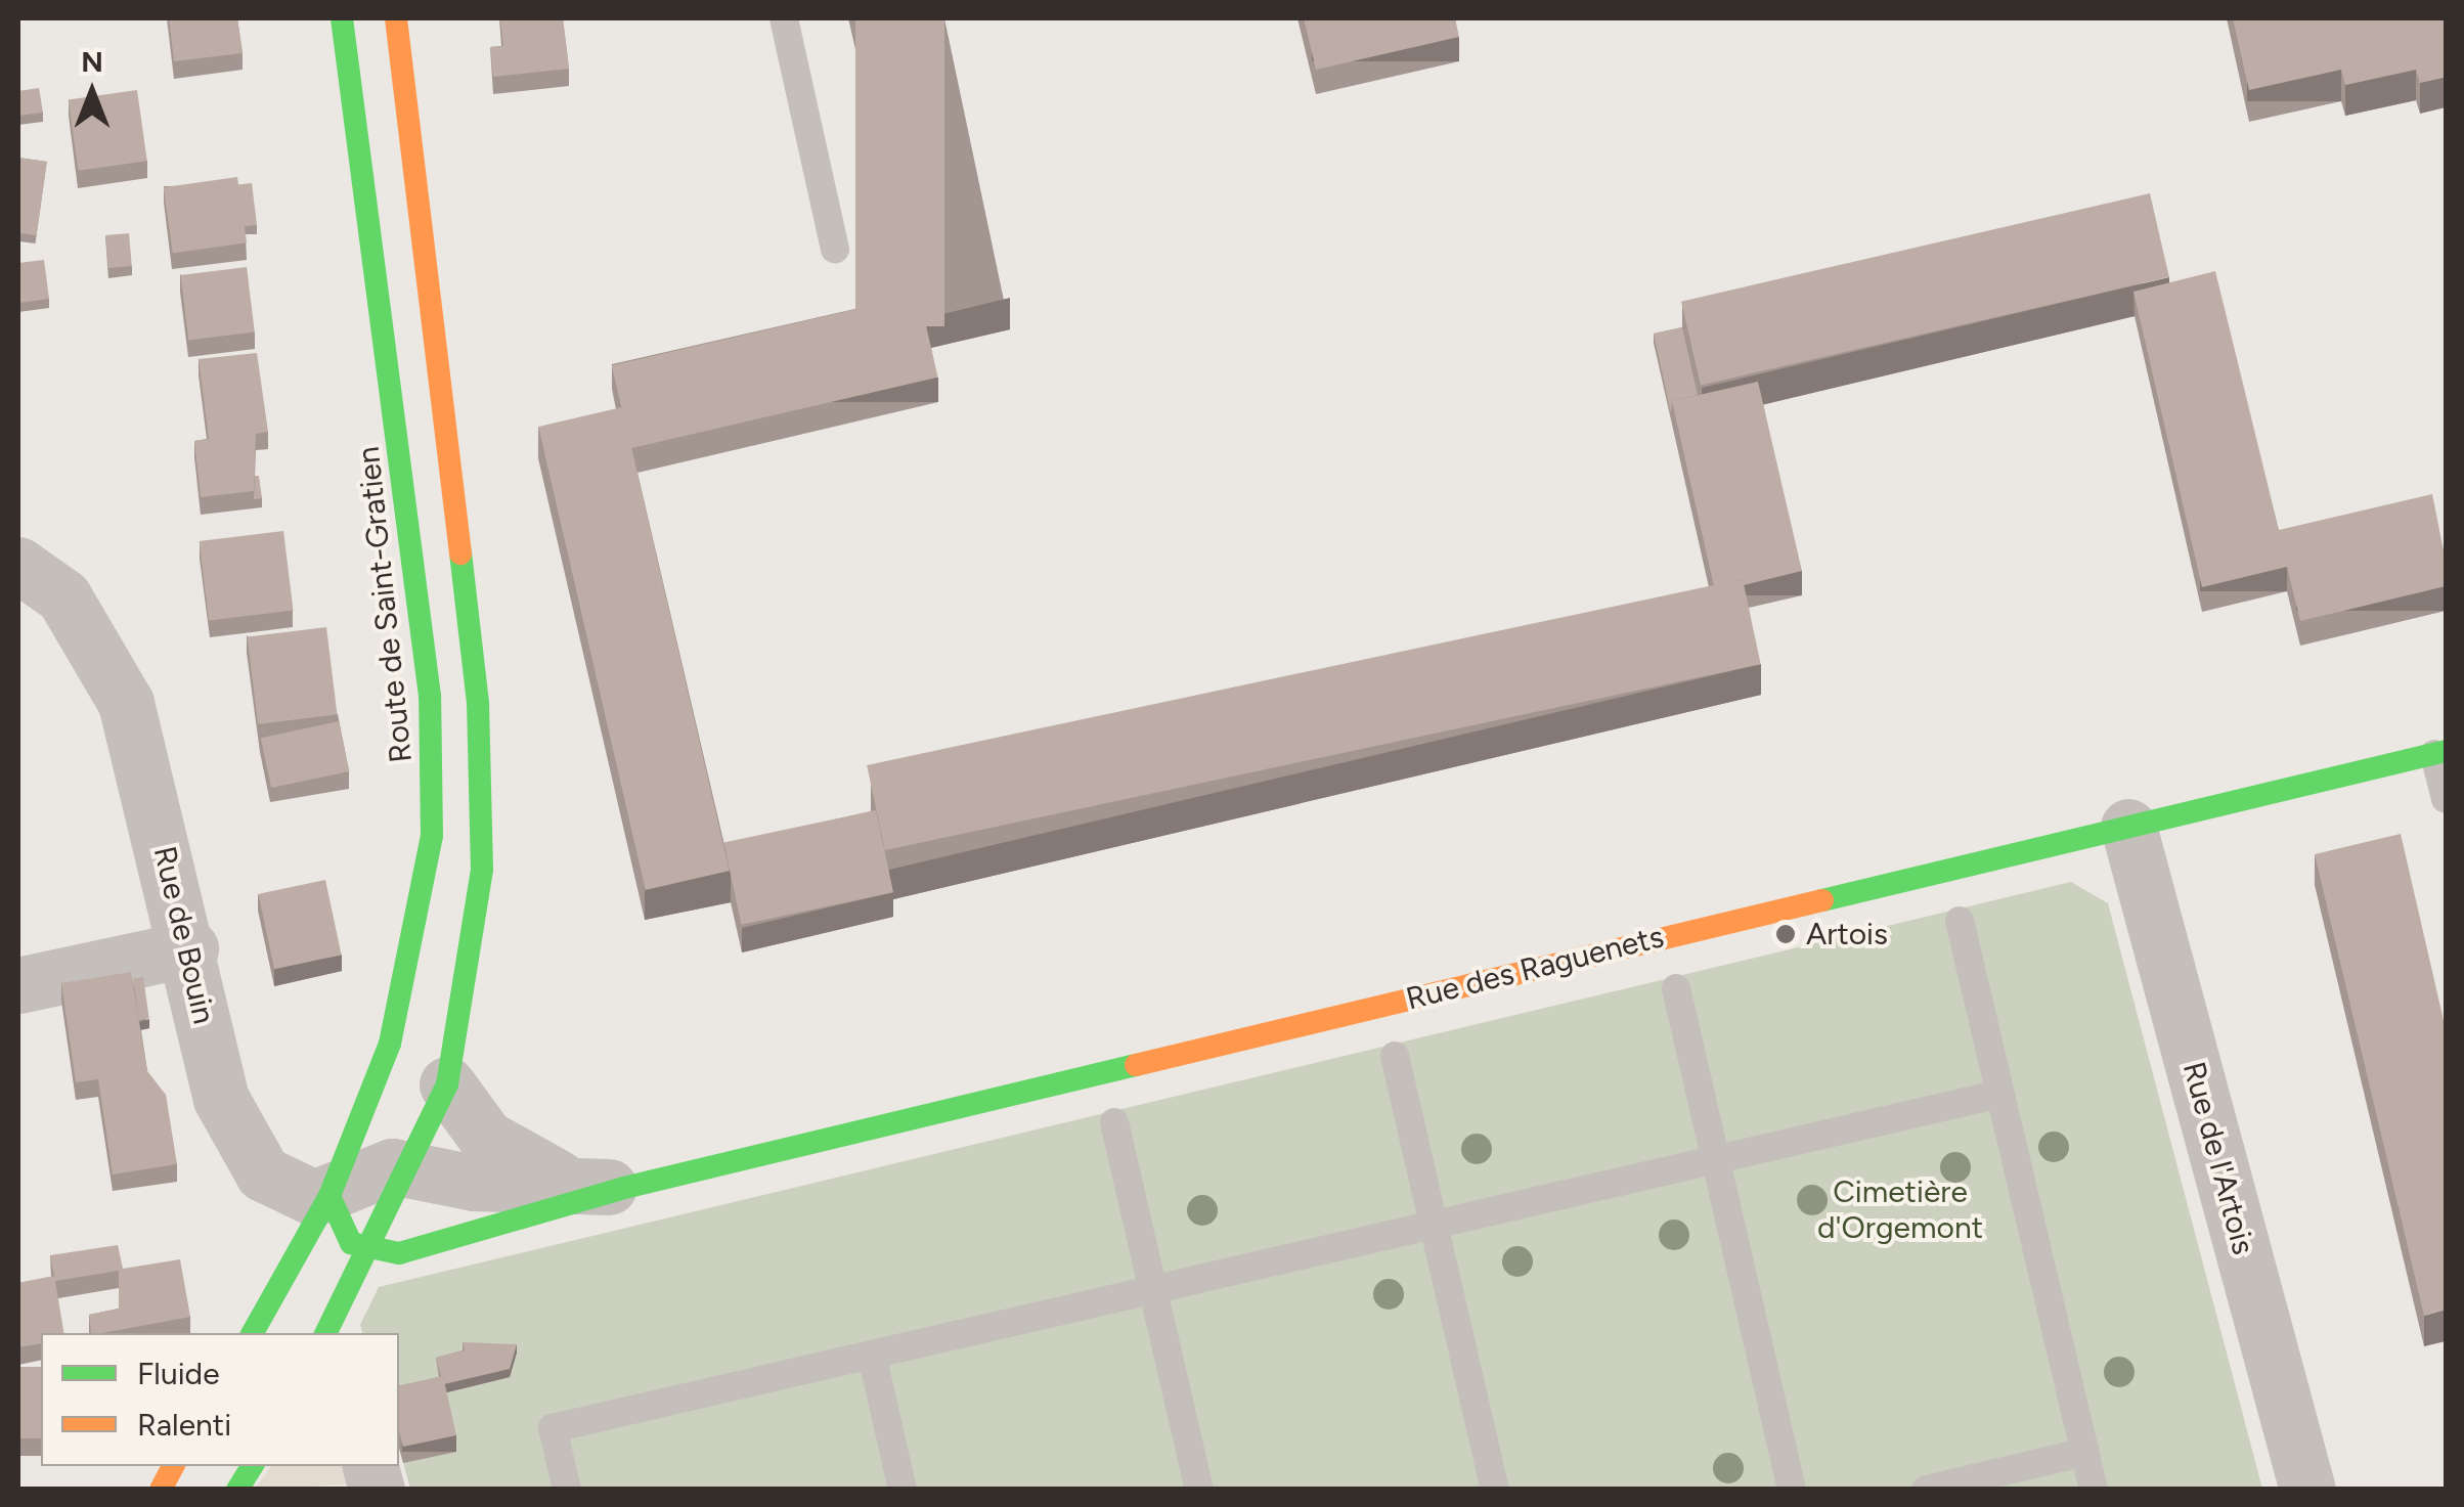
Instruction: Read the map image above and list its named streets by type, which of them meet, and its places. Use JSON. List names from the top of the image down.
{
  "streets": {
    "main road": ["Route de Saint-Gratien", "Rue des Raguenets"],
    "street": ["Rue de Bouin", "Rue de l'Artois"]
  },
  "crossings": [
    ["Route de Saint-Gratien", "Rue de Bouin"],
    ["Rue des Raguenets", "Rue de l'Artois"]
  ],
  "parks": ["Cimetière d'Orgemont"],
  "places": ["Artois"],
  "legend": ["Fluide", "Ralenti"],
  "north": "top"
}
